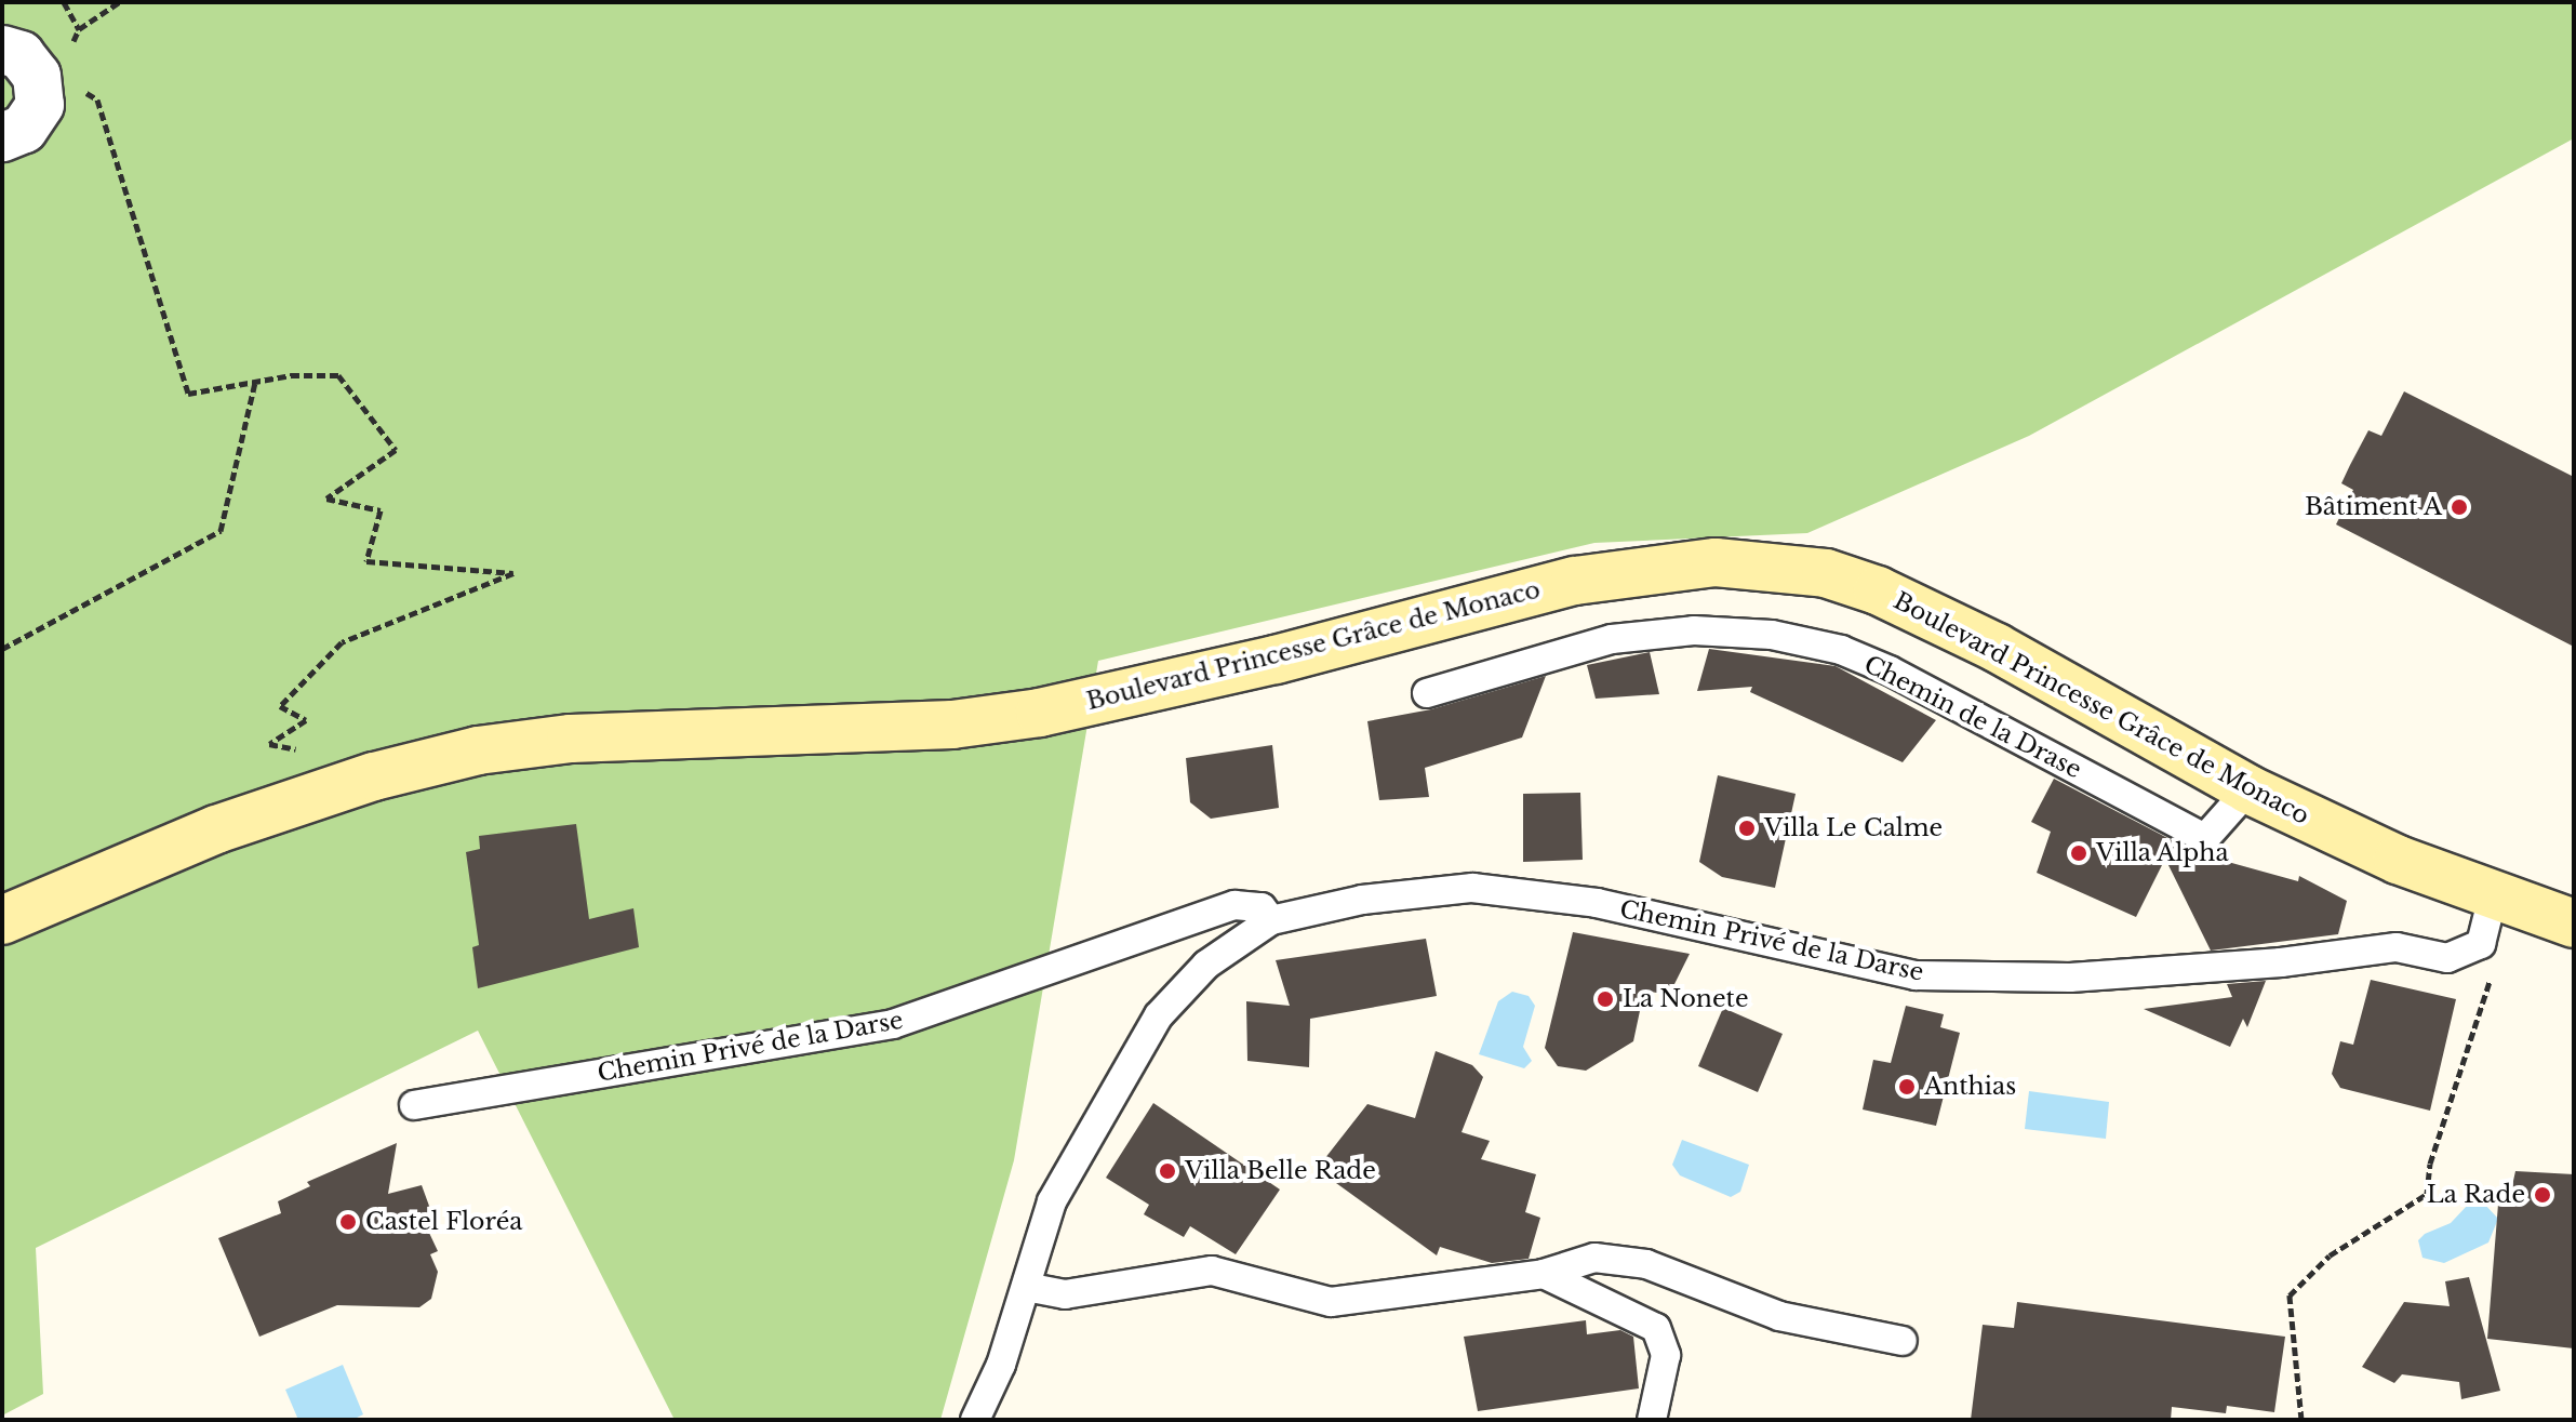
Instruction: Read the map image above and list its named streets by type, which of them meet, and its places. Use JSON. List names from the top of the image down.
{
  "streets": {
    "main road": ["Boulevard Princesse Grâce de Monaco"],
    "lane": ["Chemin de la Drase", "Chemin Privé de la Darse"]
  },
  "crossings": [
    ["Boulevard Princesse Grâce de Monaco", "Chemin de la Drase"]
  ],
  "places": [
    "Bâtiment A",
    "Villa Le Calme",
    "Villa Alpha",
    "La Nonete",
    "Anthias",
    "Villa Belle Rade",
    "La Rade",
    "Castel Floréa"
  ]
}
